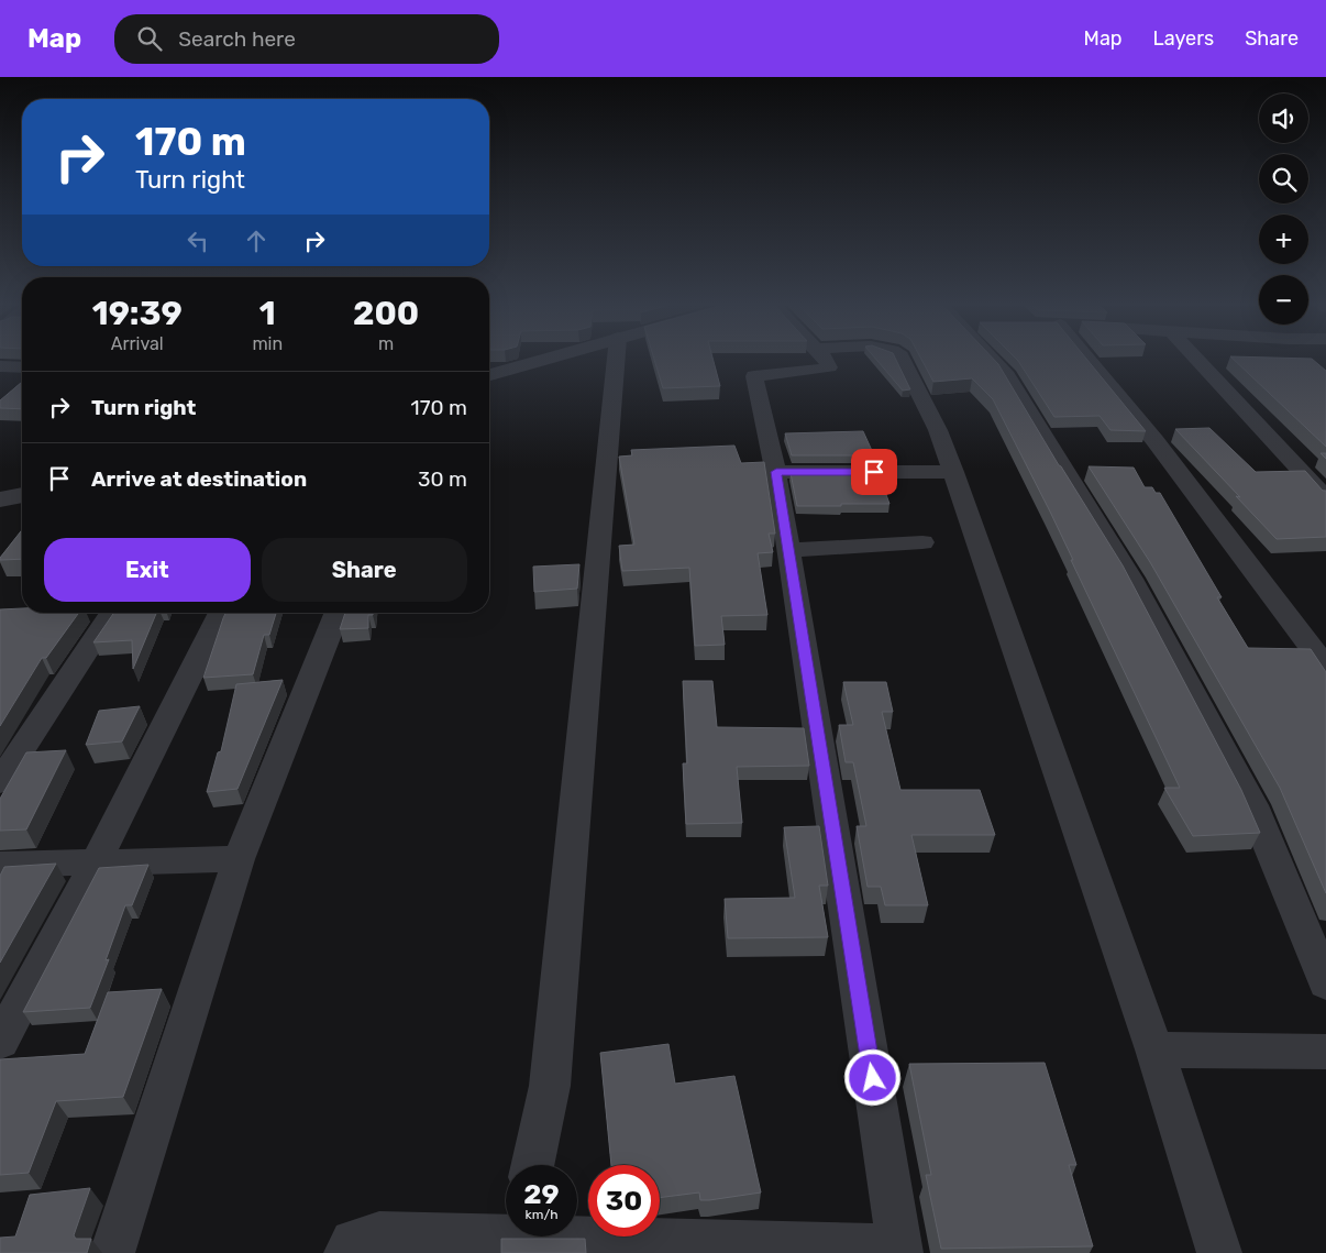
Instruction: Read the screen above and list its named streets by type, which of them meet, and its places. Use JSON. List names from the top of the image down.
{
  "page": {
    "header": "Map",
    "search": "Search here",
    "nav": ["Map", "Layers", "Share"],
    "map_buttons": ["+", "−"],
    "turn": ["170 m", "Turn right"],
    "eta": [
      "19:39",
      "Arrival",
      "1",
      "min",
      "200",
      "m"
    ],
    "list": [
      {
        "name": "Turn right",
        "value": "170 m"
      },
      {
        "name": "Arrive at destination",
        "value": "30 m"
      }
    ],
    "buttons": ["Exit", "Share"],
    "speed": "29 km/h",
    "limit": "30"
  }
}
